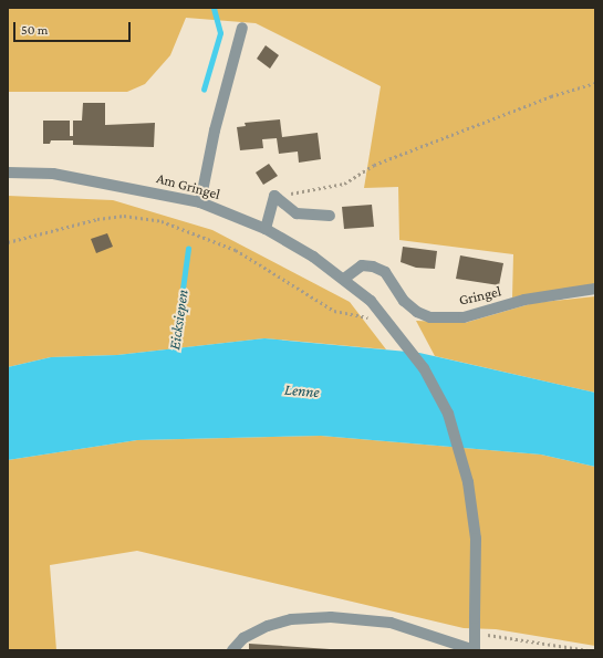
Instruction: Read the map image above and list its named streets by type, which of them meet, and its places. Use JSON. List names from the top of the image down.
{
  "streets": {
    "street": ["Am Gringel", "Gringel"]
  },
  "crossings": [
    ["Am Gringel", "Gringel"]
  ],
  "water": ["Eicksiepen", "Lenne"],
  "scale_bar": "50 m"
}
